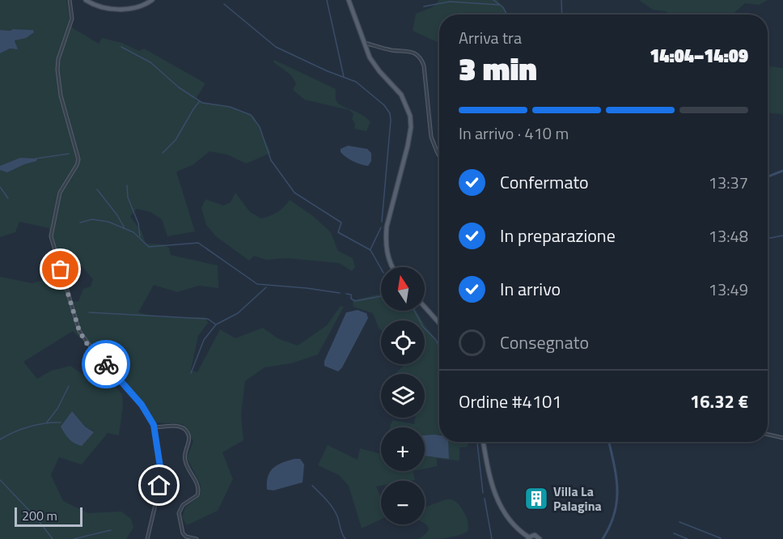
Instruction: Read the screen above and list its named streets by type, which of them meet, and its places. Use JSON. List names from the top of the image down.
{
  "places": {
    "building": ["Villa La Palagina"]
  },
  "scale_bar": "200 m",
  "north": "top",
  "page": {
    "heading": ["3 min", "Arriva tra", "14:04–14:09"],
    "panel": ["Ordine #4101", "16.32 €"],
    "bar": "In arrivo · 410 m",
    "list": [
      ["Confermato", "13:37"],
      ["In preparazione", "13:48"],
      ["In arrivo", "13:49"],
      "Consegnato"
    ],
    "map_buttons": ["+", "−"],
    "scale": "200 m"
  }
}
